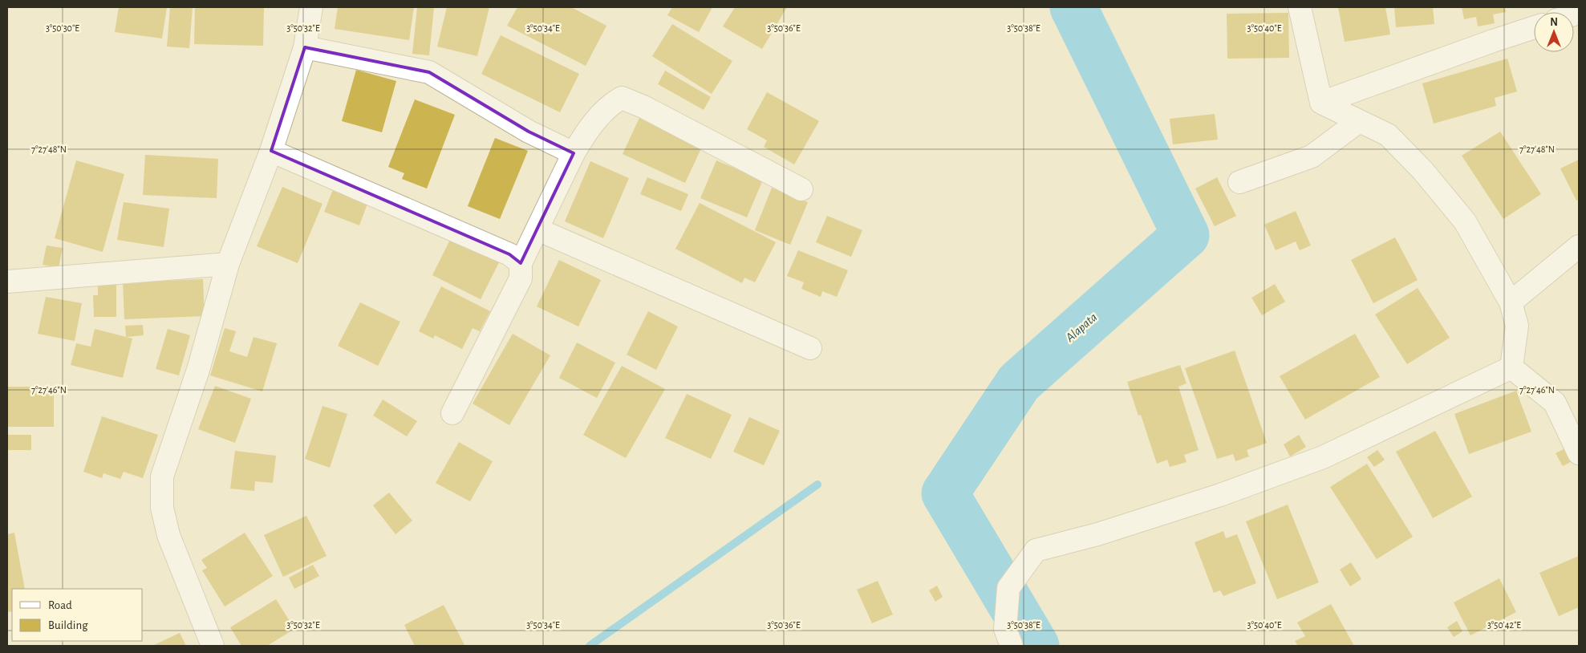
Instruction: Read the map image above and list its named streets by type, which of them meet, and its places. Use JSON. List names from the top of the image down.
{
  "water": ["Alapata"],
  "legend": ["Road", "Building"],
  "north": "top",
  "coordinates": [
    "3°50'30\"E",
    "3°50'32\"E",
    "3°50'34\"E",
    "3°50'36\"E",
    "3°50'38\"E",
    "3°50'40\"E",
    "7°27'48\"N",
    "7°27'46\"N",
    "3°50'42\"E"
  ]
}
